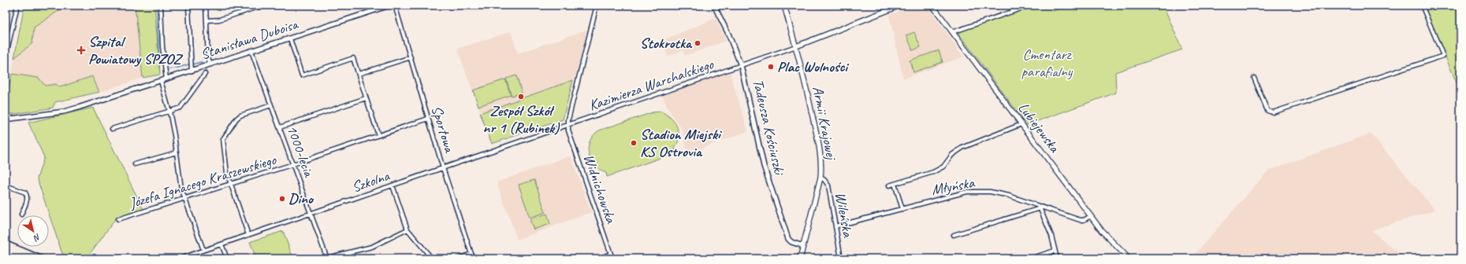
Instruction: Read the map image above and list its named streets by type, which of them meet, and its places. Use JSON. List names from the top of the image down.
{
  "streets": {
    "main road": ["Armii Krajowej", "Lubiejewska"],
    "street": [
      "Stanisława Duboisa",
      "Kazimierza Warchalskiego",
      "Tadeusza Kościuszki",
      "Sportowa",
      "1000-lecia",
      "Józefa Ignacego Kraszewskiego",
      "Szkolna",
      "Młyńska",
      "Widnichowska",
      "Wileńska"
    ]
  },
  "crossings": [
    ["Stanisława Duboisa", "1000-lecia"],
    ["Kazimierza Warchalskiego", "Armii Krajowej"],
    ["Kazimierza Warchalskiego", "Tadeusza Kościuszki"],
    ["Kazimierza Warchalskiego", "Szkolna"],
    ["Kazimierza Warchalskiego", "Widnichowska"],
    ["Armii Krajowej", "Tadeusza Kościuszki"],
    ["Armii Krajowej", "Wileńska"],
    ["Lubiejewska", "Młyńska"],
    ["Sportowa", "Józefa Ignacego Kraszewskiego"],
    ["Sportowa", "Szkolna"],
    ["1000-lecia", "Józefa Ignacego Kraszewskiego"],
    ["1000-lecia", "Szkolna"],
    ["Szkolna", "Widnichowska"],
    ["Młyńska", "Wileńska"]
  ],
  "parks": ["Cmentarz parafialny"],
  "places": {
    "other": [
      "Stokrotka",
      "Plac Wolności",
      "Zespół Szkół nr 1 (Rubinek)",
      "Stadion Miejski KS Ostrovia",
      "Dino"
    ],
    "health": ["Szpital Powiatowy SPZOZ"]
  },
  "north": "bottom right"
}
